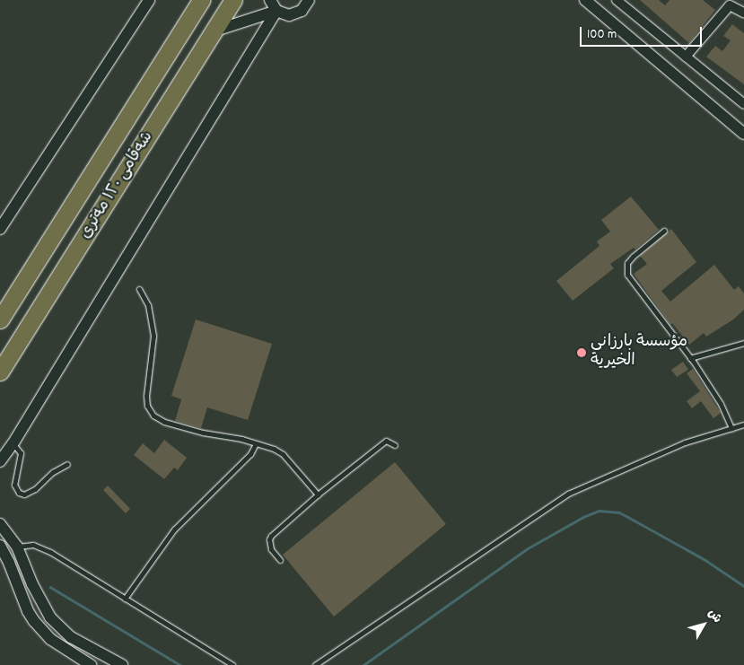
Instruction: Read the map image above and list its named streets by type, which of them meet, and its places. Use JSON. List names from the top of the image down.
{
  "streets": {
    "highway": ["شەقامی ١٢٠ مەتری"]
  },
  "places": ["مؤسسة بارزانی الخیریة"],
  "scale_bar": "100 m",
  "north": "top right"
}
